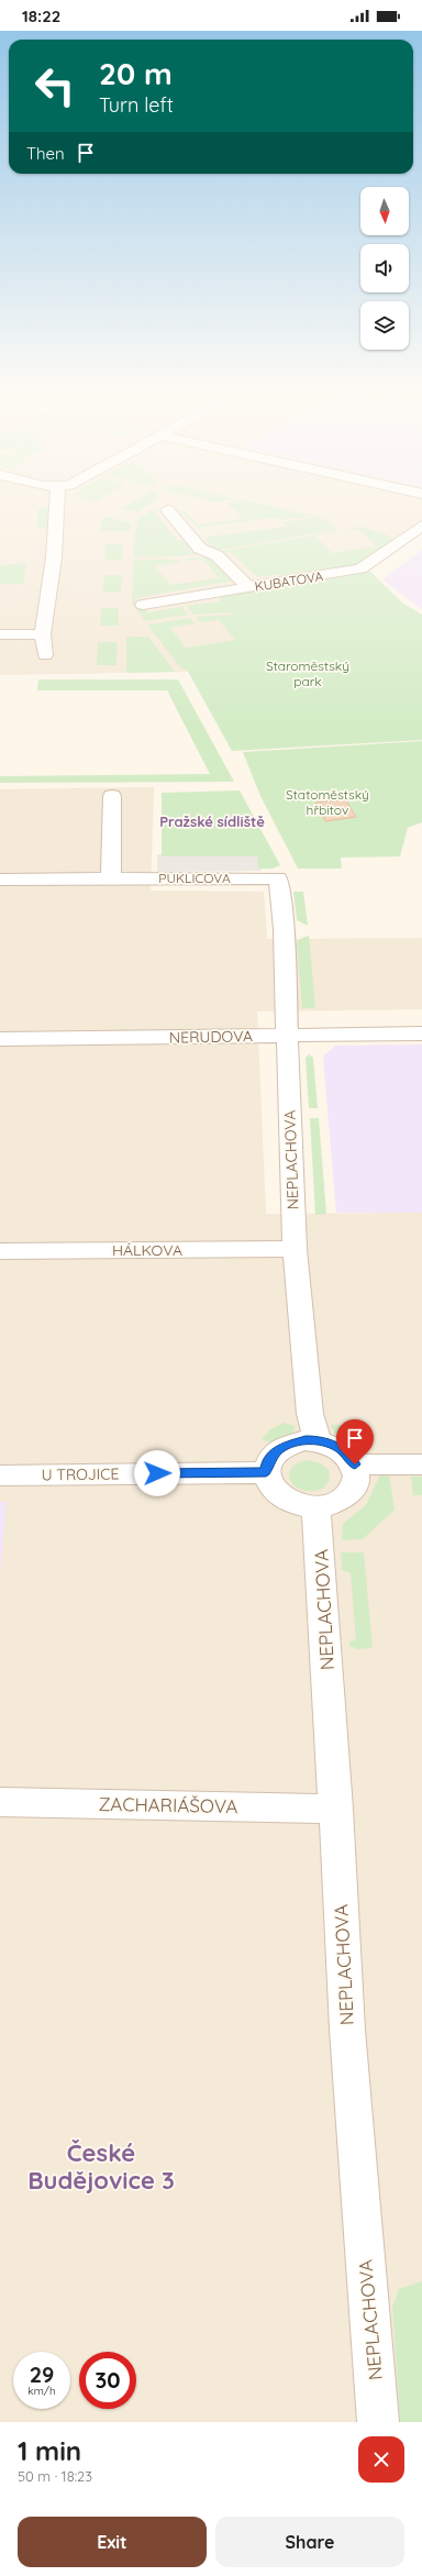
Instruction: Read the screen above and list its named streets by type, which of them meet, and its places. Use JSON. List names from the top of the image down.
{
  "streets": {
    "street": [
      "KUBATOVA",
      "PUKLICOVA",
      "NERUDOVA",
      "NEPLACHOVA",
      "HÁLKOVA",
      "U TROJICE",
      "ZACHARIÁŠOVA"
    ]
  },
  "crossings": [
    ["PUKLICOVA", "NEPLACHOVA"],
    ["NERUDOVA", "NEPLACHOVA"],
    ["NEPLACHOVA", "HÁLKOVA"],
    ["NEPLACHOVA", "U TROJICE"],
    ["NEPLACHOVA", "ZACHARIÁŠOVA"]
  ],
  "districts": ["Pražské sídliště", "České Budějovice 3"],
  "parks": ["Staroměstský park", "Statoměstský hřbitov"],
  "north": "bottom",
  "page": {
    "status": "18:22",
    "turn": ["20 m", "Turn left"],
    "then": "Then",
    "speed": "29 km/h",
    "limit": "30",
    "heading": ["1 min", "50 m · 18:23"],
    "buttons": ["Exit", "Share"]
  }
}
